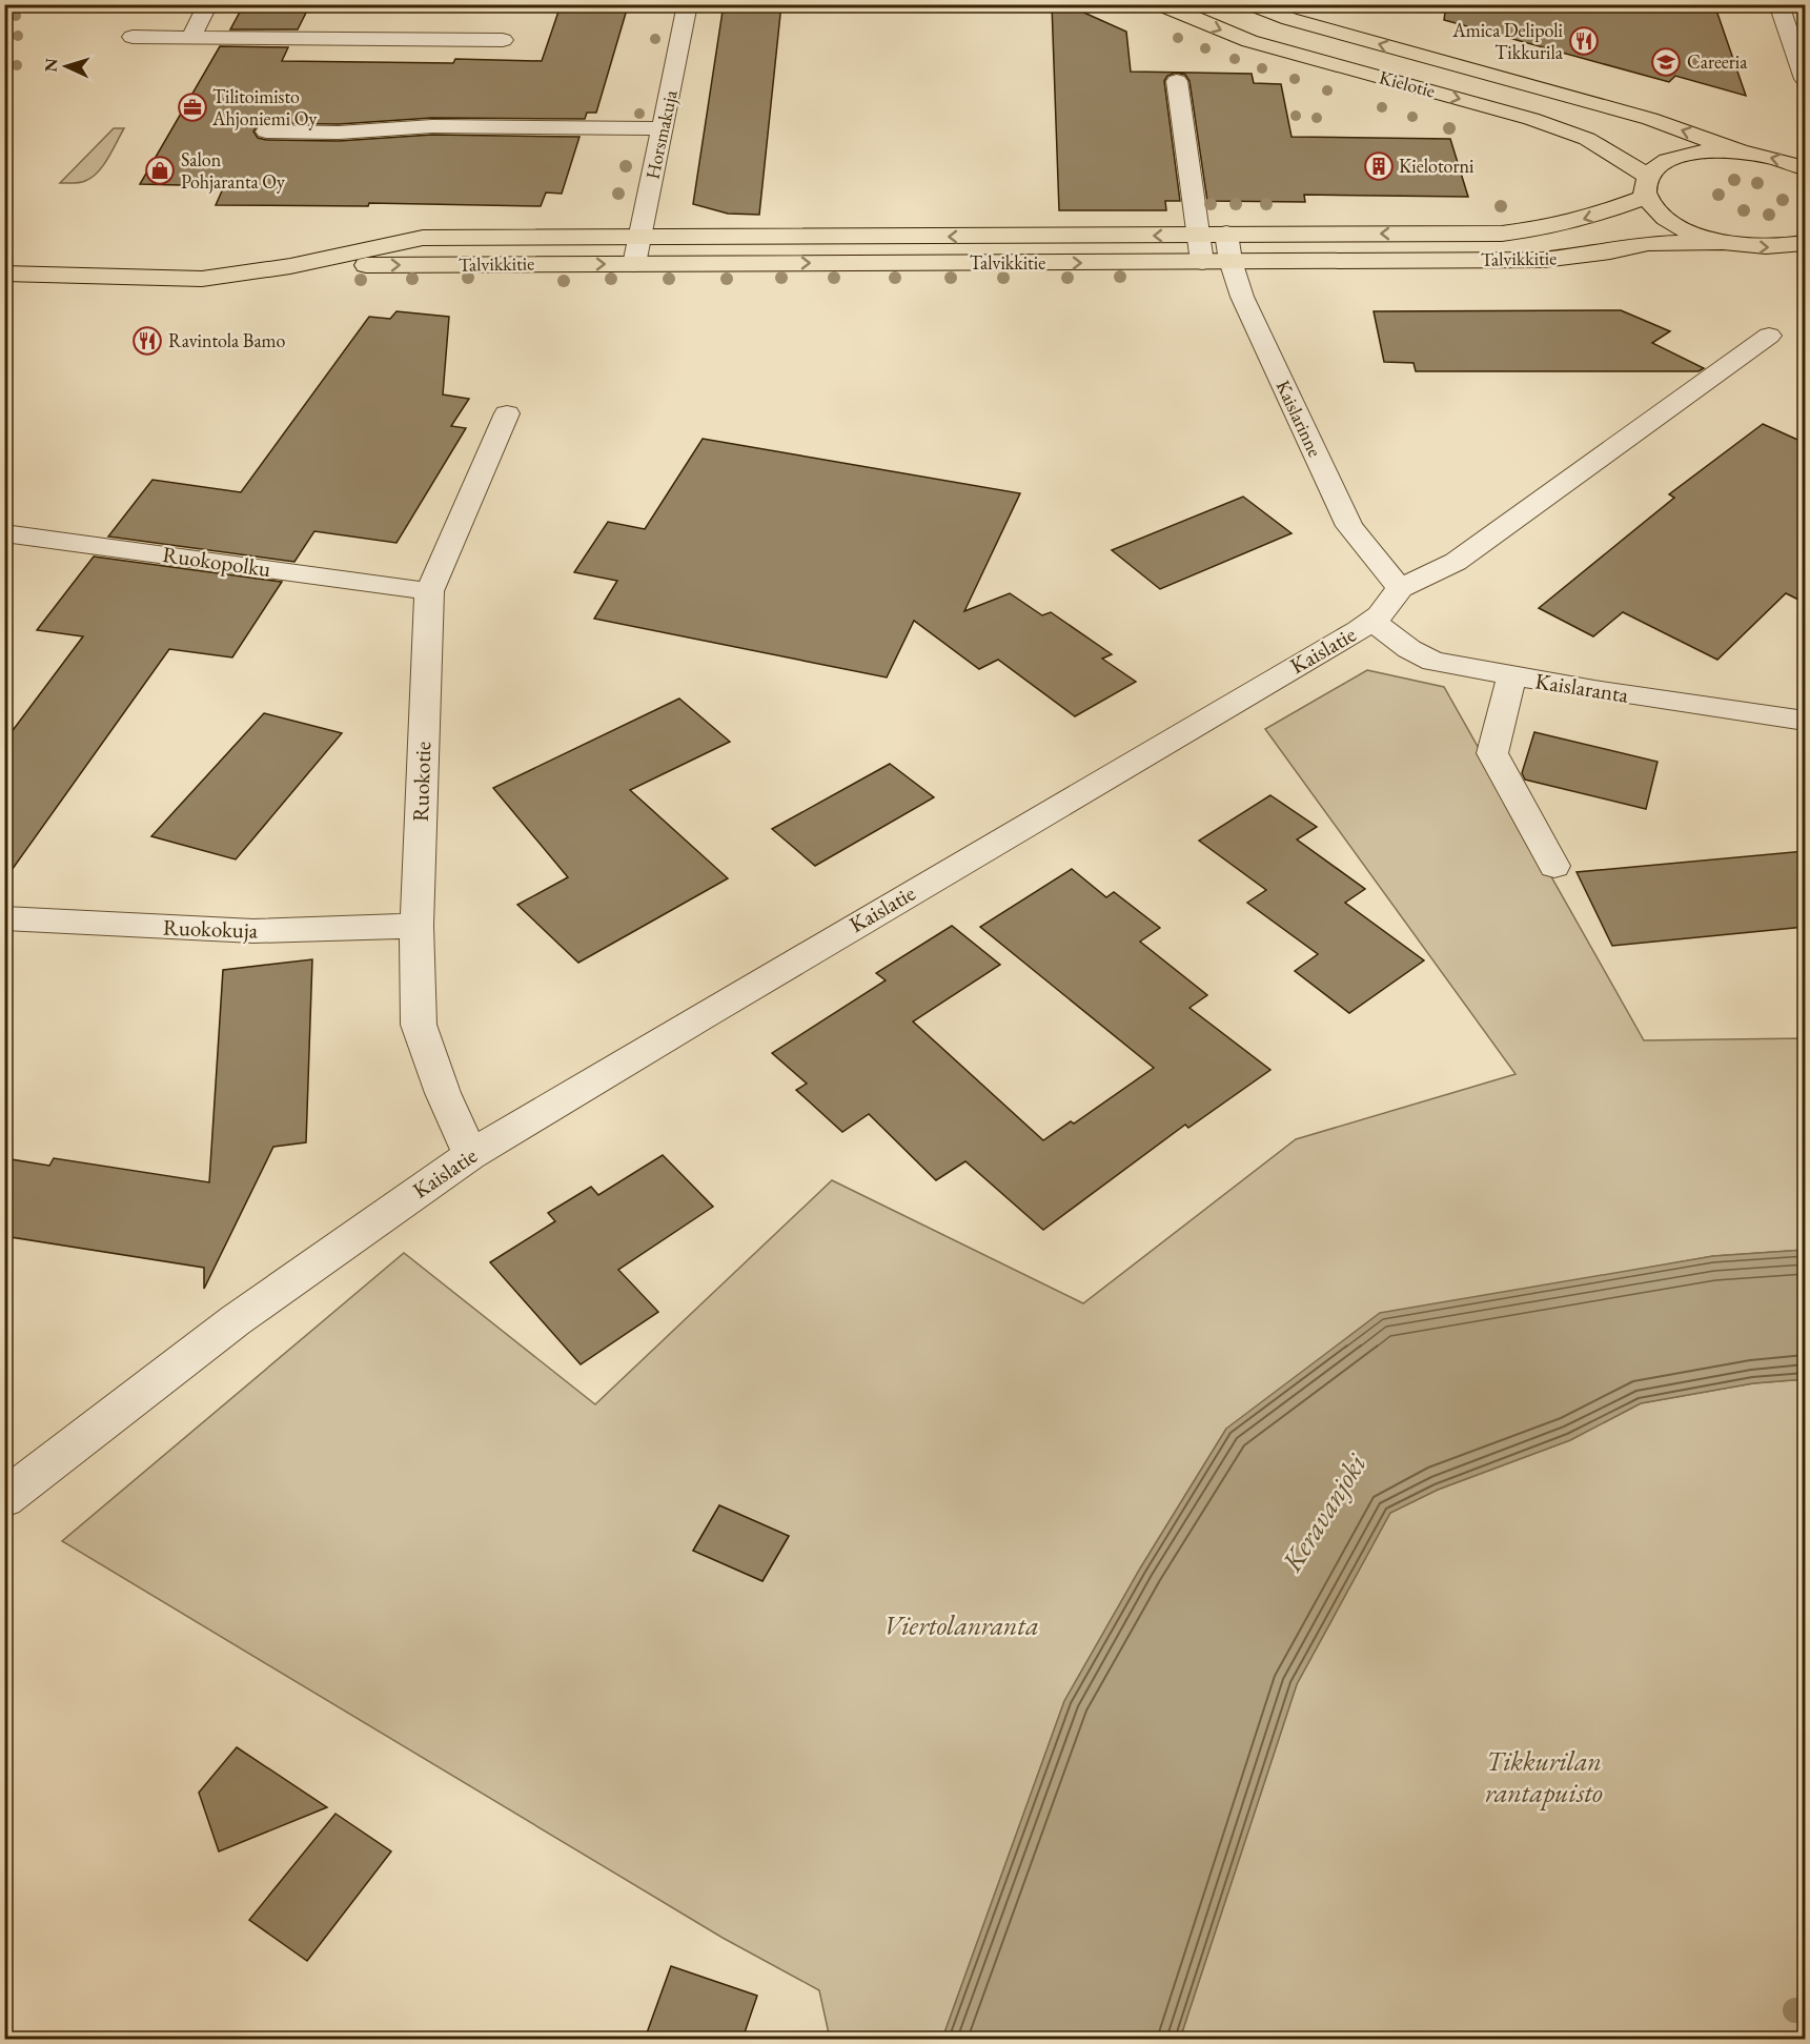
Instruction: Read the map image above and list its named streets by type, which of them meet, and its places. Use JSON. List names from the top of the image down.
{
  "streets": {
    "main road": ["Kielotie", "Talvikkitie"],
    "street": [
      "Horsmakuja",
      "Kaislarinne",
      "Ruokopolku",
      "Kaislatie",
      "Kaislaranta",
      "Ruokotie",
      "Ruokokuja"
    ]
  },
  "crossings": [
    ["Kielotie", "Talvikkitie"],
    ["Horsmakuja", "Talvikkitie"],
    ["Talvikkitie", "Kaislarinne"],
    ["Kaislarinne", "Kaislatie"],
    ["Ruokopolku", "Ruokotie"],
    ["Kaislatie", "Kaislaranta"],
    ["Kaislatie", "Ruokotie"],
    ["Ruokotie", "Ruokokuja"]
  ],
  "water": ["Keravanjoki"],
  "parks": ["Viertolanranta", "Tikkurilan rantapuisto"],
  "places": {
    "restaurant": ["Amica Delipoli Tikkurila", "Ravintola Bamo"],
    "school or university": ["Careeria"],
    "office": ["Tilitoimisto Ahjoniemi Oy"],
    "building": ["Kielotorni"],
    "shop": ["Salon Pohjaranta Oy"]
  },
  "north": "left"
}
